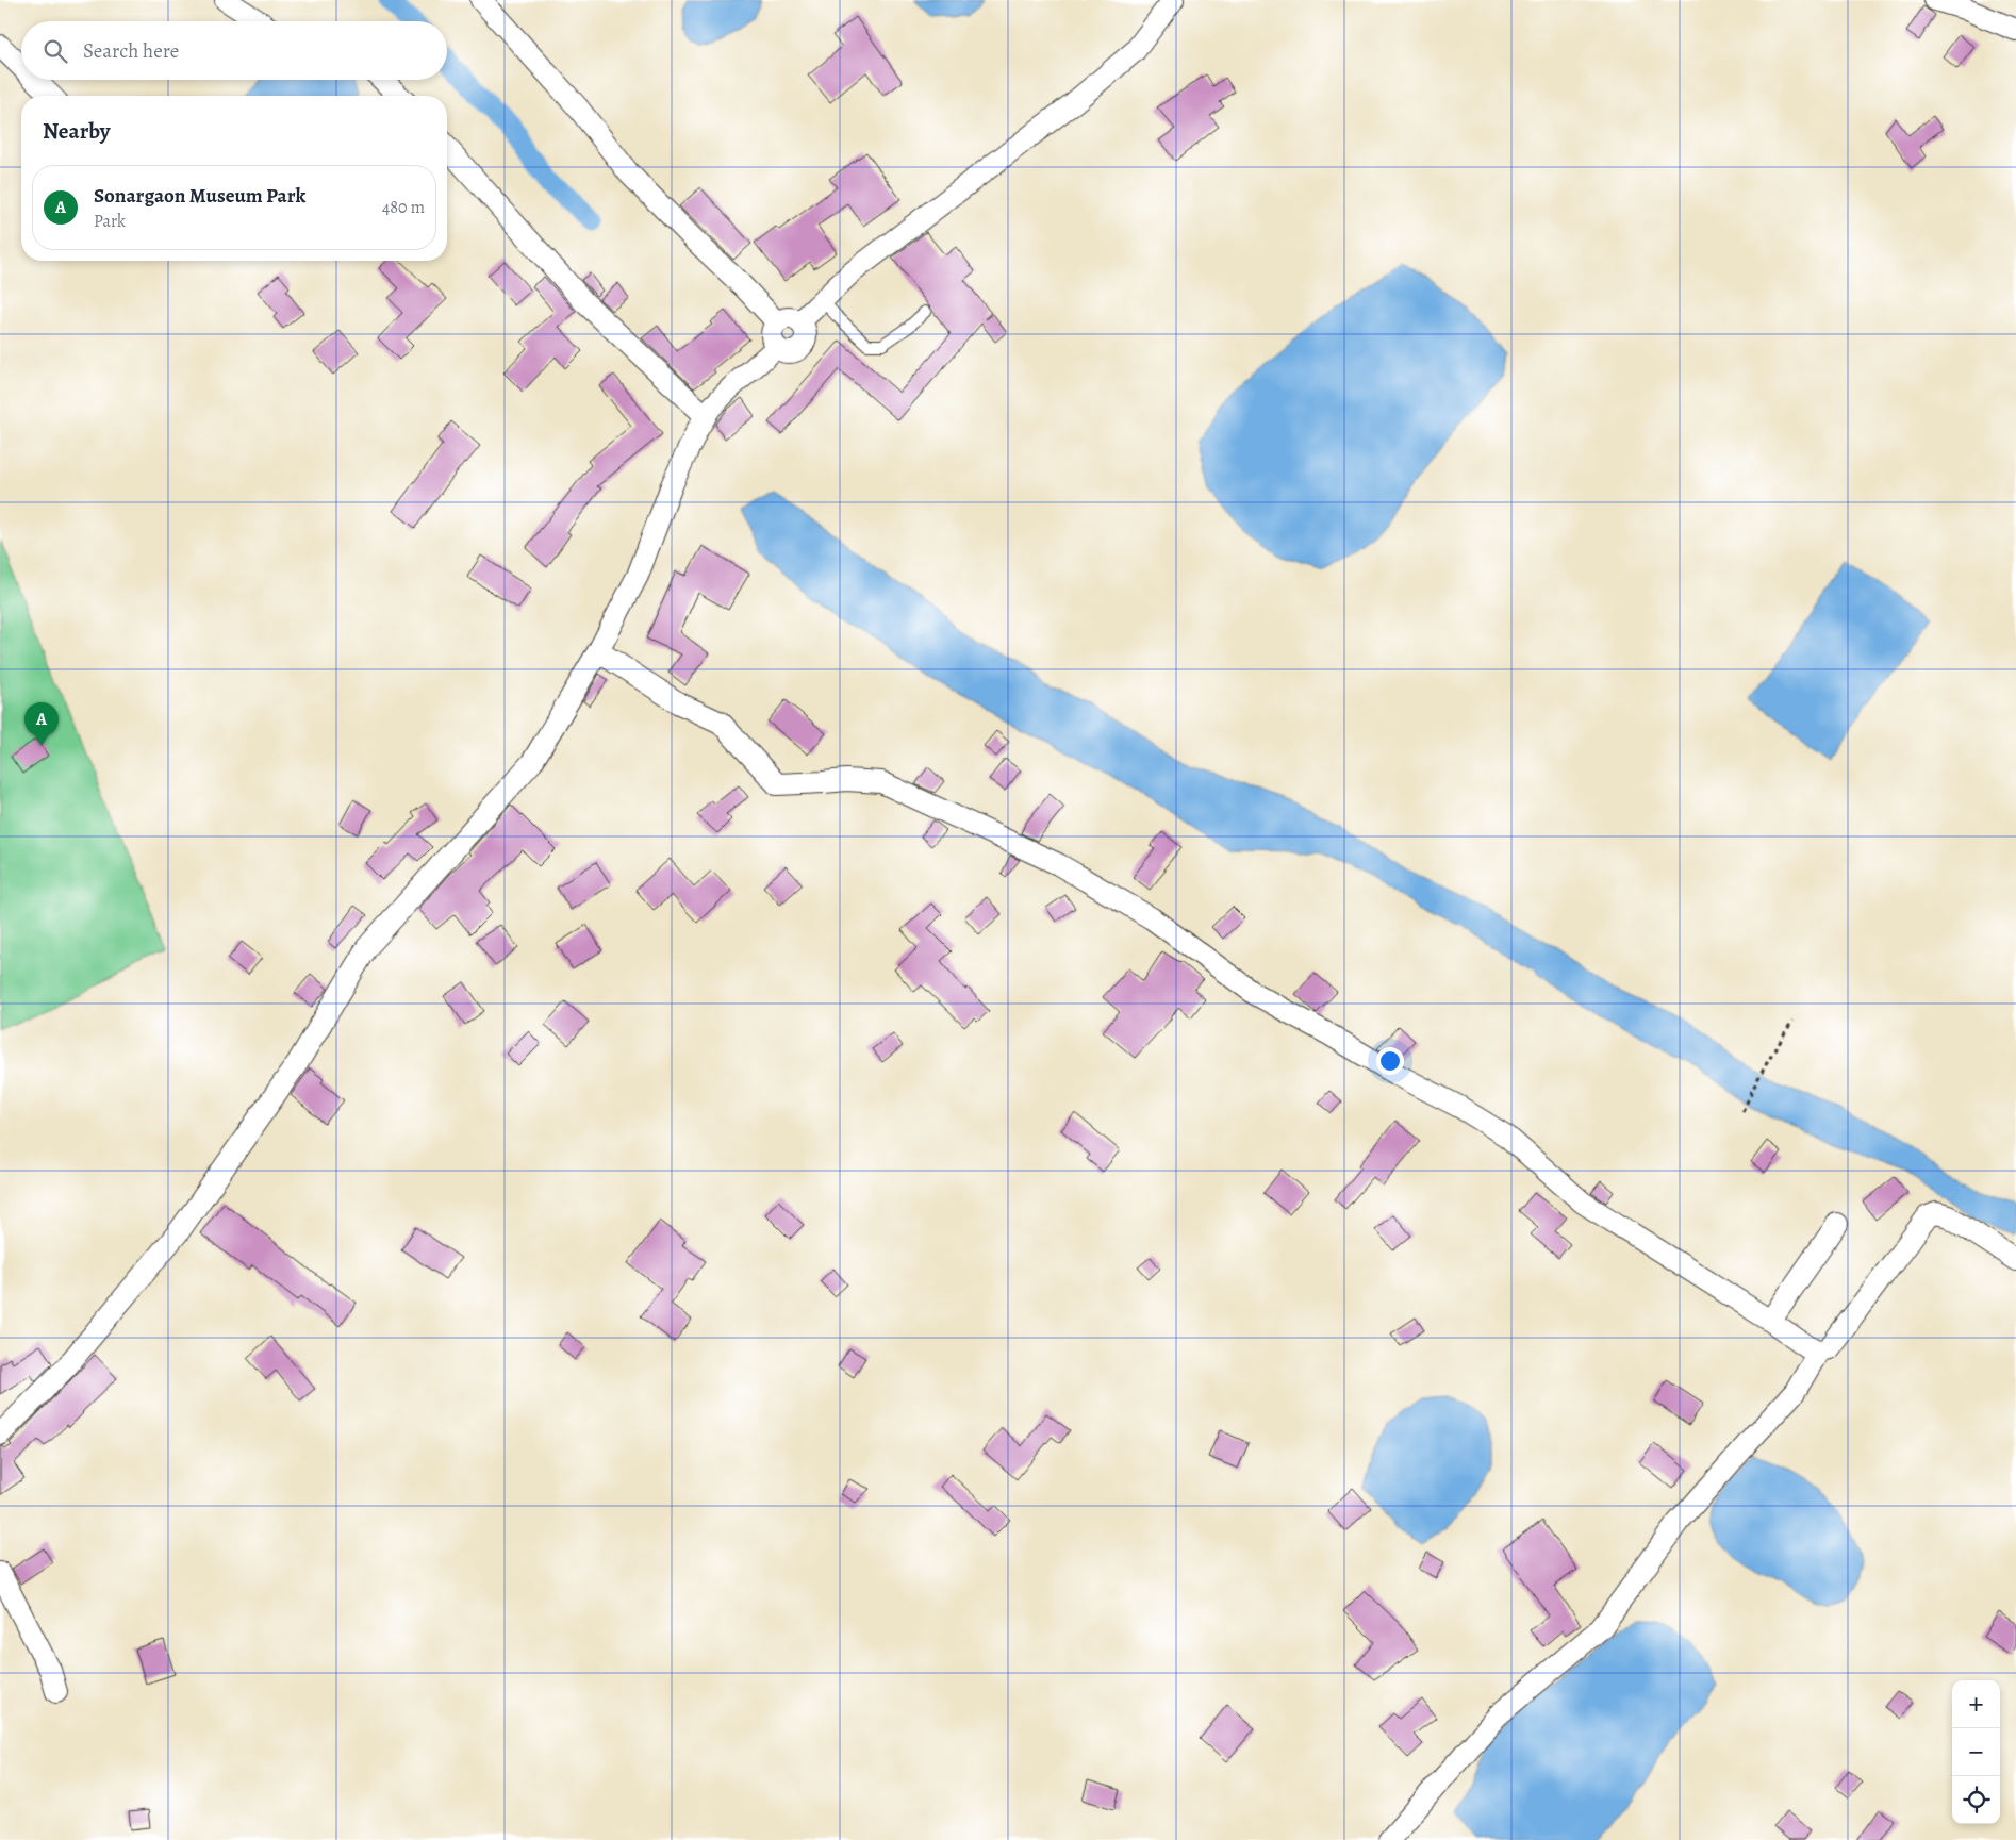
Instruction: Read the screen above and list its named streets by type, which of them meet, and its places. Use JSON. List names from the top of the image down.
{
  "page": {
    "search": "Search here",
    "heading": "Nearby",
    "list": [
      {
        "mark": "A",
        "name": "Sonargaon Museum Park",
        "note": "Park",
        "value": "480 m"
      }
    ],
    "pins": "A",
    "map_buttons": ["+", "−"]
  }
}
